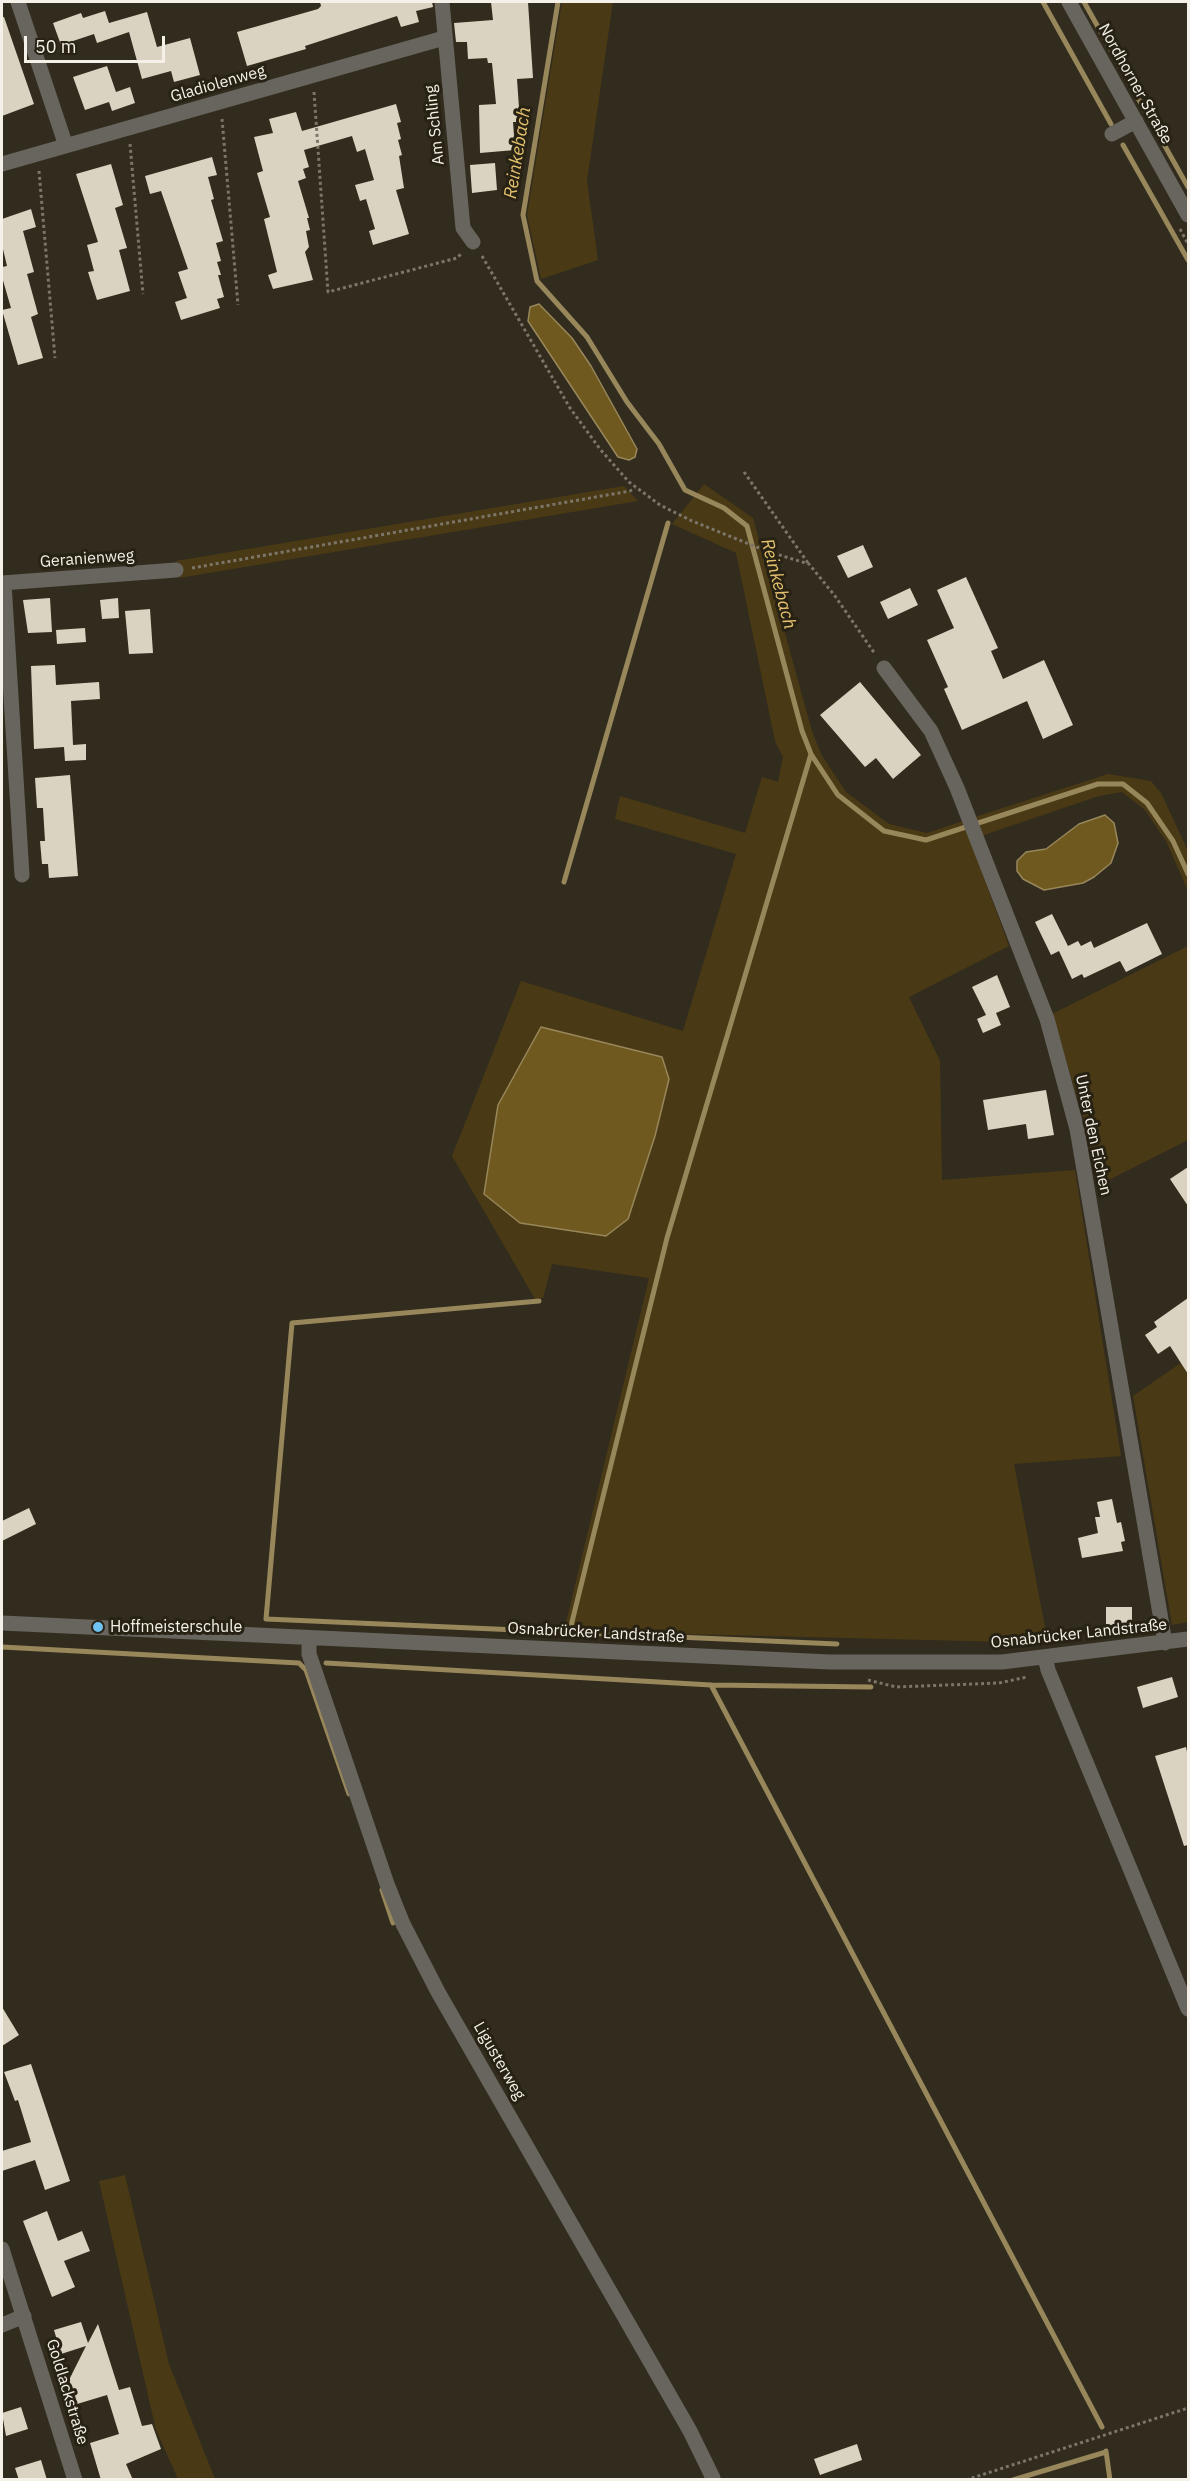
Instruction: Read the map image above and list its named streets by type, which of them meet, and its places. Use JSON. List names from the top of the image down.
{
  "streets": {
    "street": [
      "Gladiolenweg",
      "Nordhorner Straße",
      "Am Schling",
      "Geranienweg",
      "Unter den Eichen",
      "Osnabrücker Landstraße",
      "Ligusterweg",
      "Goldlackstraße"
    ]
  },
  "crossings": [
    ["Gladiolenweg", "Am Schling"],
    ["Unter den Eichen", "Osnabrücker Landstraße"],
    ["Osnabrücker Landstraße", "Ligusterweg"]
  ],
  "water": ["Reinkebach"],
  "places": ["Hoffmeisterschule"],
  "scale_bar": "50 m"
}
